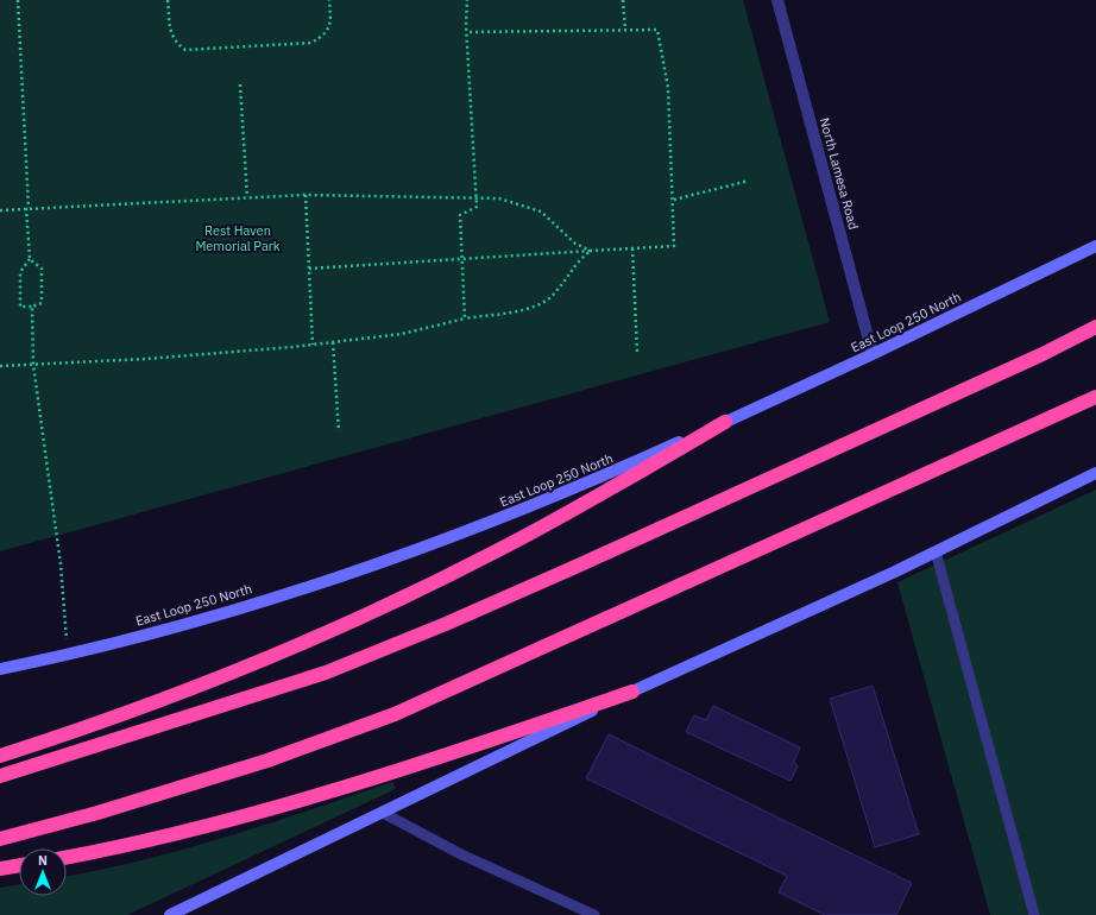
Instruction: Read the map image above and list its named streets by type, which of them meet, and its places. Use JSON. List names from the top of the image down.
{
  "streets": {
    "main road": ["East Loop 250 North"],
    "street": ["North Lamesa Road"]
  },
  "crossings": [
    ["North Lamesa Road", "East Loop 250 North"]
  ],
  "parks": ["Rest Haven Memorial Park"],
  "north": "top"
}
